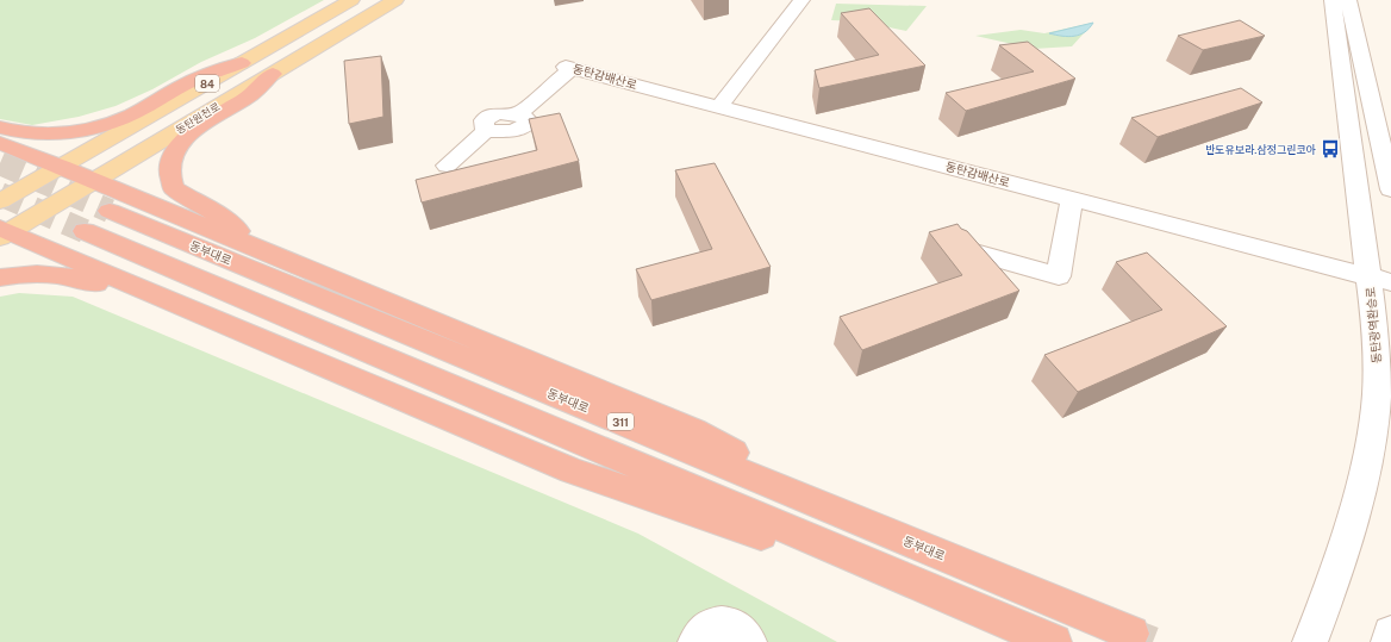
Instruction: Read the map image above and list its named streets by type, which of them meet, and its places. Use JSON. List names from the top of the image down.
{
  "streets": {
    "highway": ["동부대로", "311"],
    "main road": ["84", "동탄원천로"],
    "street": ["동탄감배산로", "동탄광역환승로"]
  },
  "crossings": [
    ["동탄감배산로", "동탄광역환승로"]
  ],
  "places": {
    "bus stop": ["반도유보라.삼정그린코아"]
  }
}
